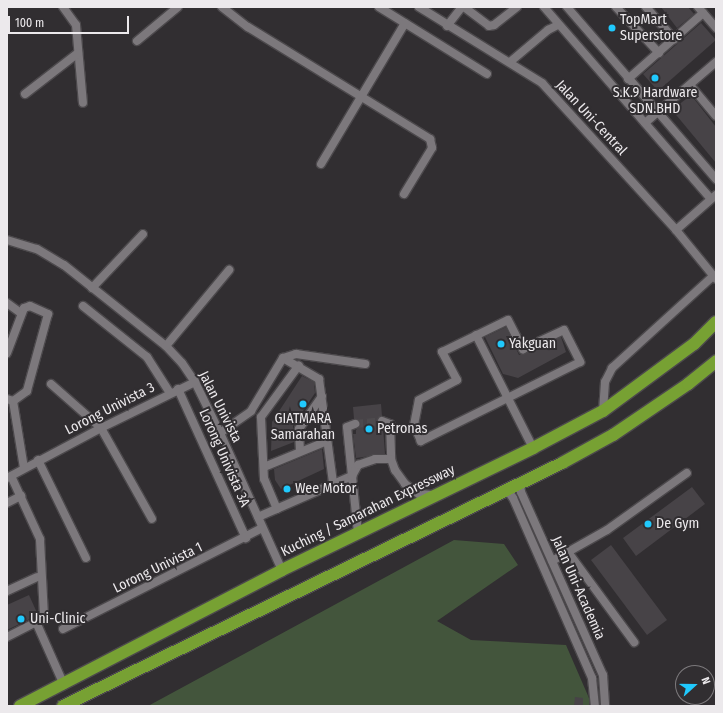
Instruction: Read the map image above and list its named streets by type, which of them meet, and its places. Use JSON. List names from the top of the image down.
{
  "streets": {
    "highway": ["Kuching / Samarahan Expressway"],
    "street": [
      "Jalan Uni-Central",
      "Jalan Univista",
      "Lorong Univista 3",
      "Lorong Univista 3A",
      "Lorong Univista 1",
      "Jalan Uni-Academia"
    ]
  },
  "crossings": [
    ["Jalan Univista", "Lorong Univista 3"],
    ["Jalan Univista", "Kuching / Samarahan Expressway"],
    ["Jalan Univista", "Lorong Univista 1"],
    ["Lorong Univista 3", "Lorong Univista 3A"],
    ["Lorong Univista 3A", "Lorong Univista 1"]
  ],
  "places": [
    "TopMart Superstore",
    "S.K.9 Hardware SDN.BHD",
    "Yakguan",
    "GIATMARA Samarahan",
    "Petronas",
    "Wee Motor",
    "De Gym",
    "Uni-Clinic"
  ],
  "scale_bar": "100 m",
  "north": "right"
}
